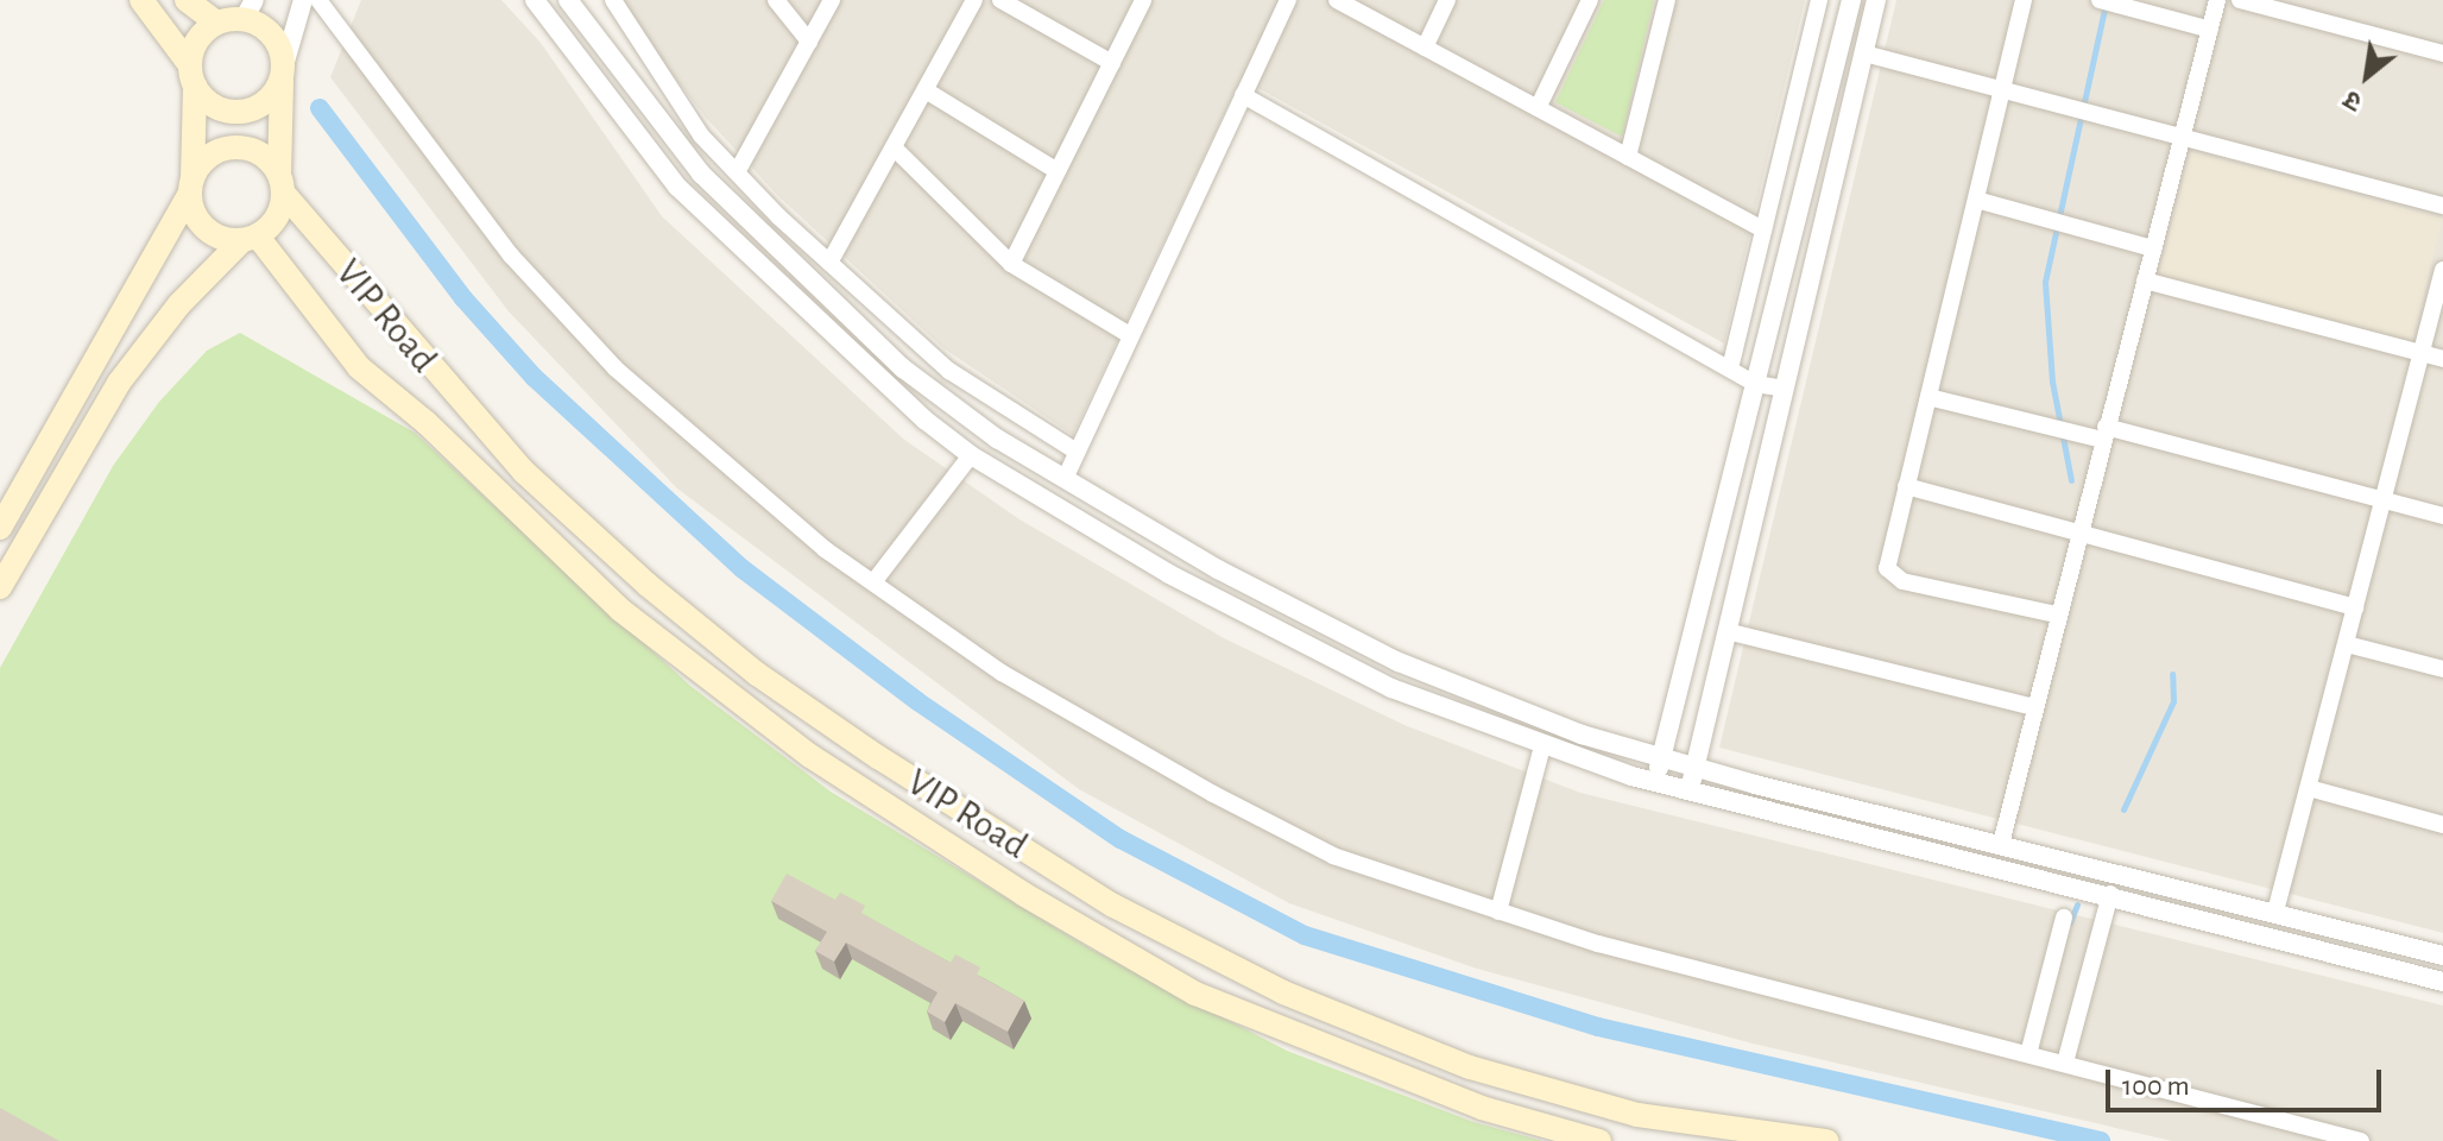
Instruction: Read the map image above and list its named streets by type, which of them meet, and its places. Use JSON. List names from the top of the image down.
{
  "streets": {
    "main road": ["VIP Road"]
  },
  "scale_bar": "100 m",
  "north": "bottom left"
}
